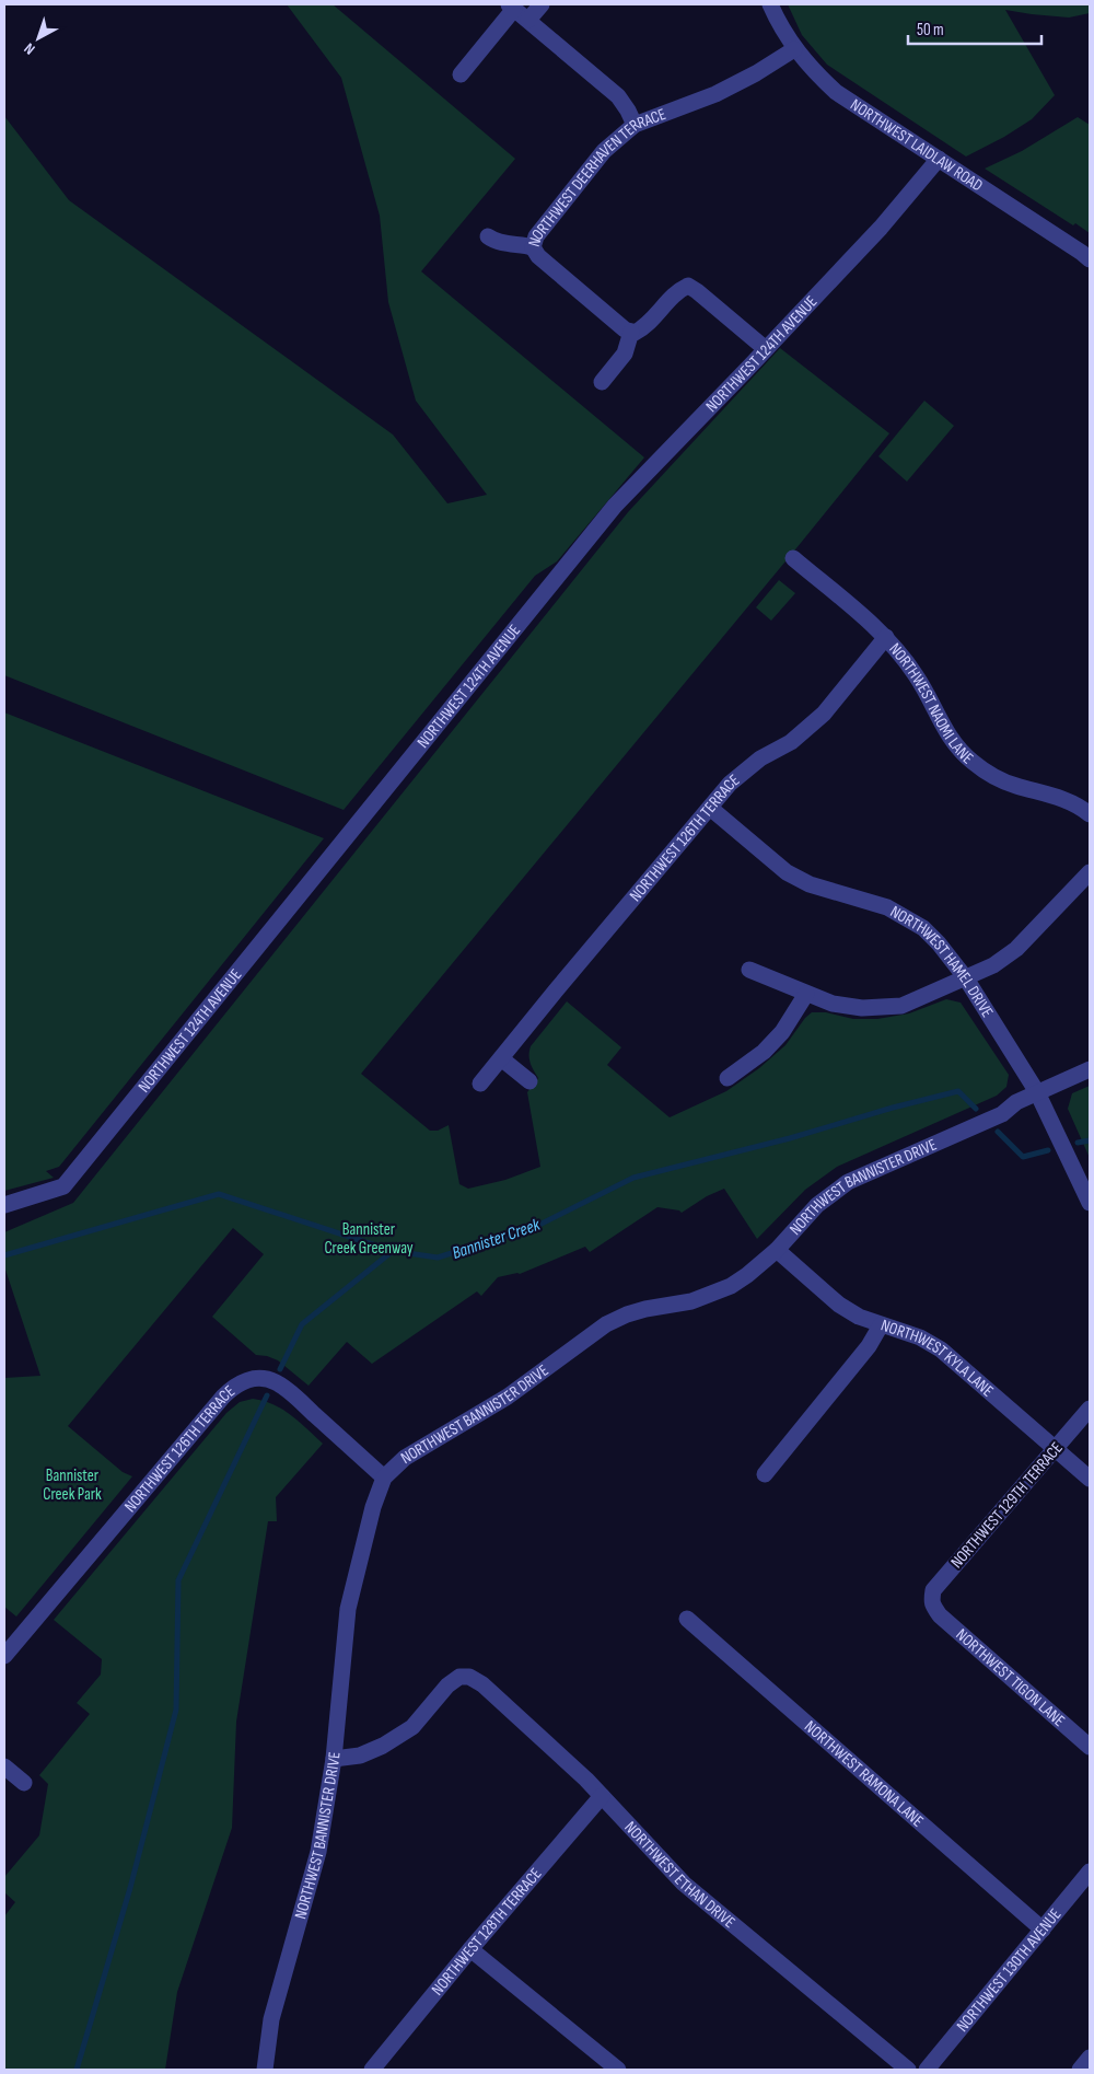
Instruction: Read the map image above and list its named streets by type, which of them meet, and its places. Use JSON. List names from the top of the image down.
{
  "streets": {
    "street": [
      "NORTHWEST LAIDLAW ROAD",
      "NORTHWEST DEERHAVEN TERRACE",
      "NORTHWEST 124TH AVENUE",
      "NORTHWEST NAOMI LANE",
      "NORTHWEST 126TH TERRACE",
      "NORTHWEST HAMEL DRIVE",
      "NORTHWEST BANNISTER DRIVE",
      "NORTHWEST KYLA LANE",
      "NORTHWEST 129TH TERRACE",
      "NORTHWEST TIGON LANE",
      "NORTHWEST RAMONA LANE",
      "NORTHWEST ETHAN DRIVE",
      "NORTHWEST 128TH TERRACE",
      "NORTHWEST 130TH AVENUE"
    ]
  },
  "crossings": [
    ["NORTHWEST LAIDLAW ROAD", "NORTHWEST DEERHAVEN TERRACE"],
    ["NORTHWEST LAIDLAW ROAD", "NORTHWEST 124TH AVENUE"],
    ["NORTHWEST NAOMI LANE", "NORTHWEST 126TH TERRACE"],
    ["NORTHWEST 126TH TERRACE", "NORTHWEST HAMEL DRIVE"],
    ["NORTHWEST 126TH TERRACE", "NORTHWEST BANNISTER DRIVE"],
    ["NORTHWEST HAMEL DRIVE", "NORTHWEST BANNISTER DRIVE"],
    ["NORTHWEST BANNISTER DRIVE", "NORTHWEST KYLA LANE"],
    ["NORTHWEST BANNISTER DRIVE", "NORTHWEST ETHAN DRIVE"],
    ["NORTHWEST KYLA LANE", "NORTHWEST 129TH TERRACE"],
    ["NORTHWEST 129TH TERRACE", "NORTHWEST TIGON LANE"],
    ["NORTHWEST RAMONA LANE", "NORTHWEST 130TH AVENUE"],
    ["NORTHWEST ETHAN DRIVE", "NORTHWEST 128TH TERRACE"]
  ],
  "water": ["Bannister Creek"],
  "parks": ["Bannister Creek Greenway", "Bannister Creek Park"],
  "scale_bar": "50 m",
  "north": "bottom left"
}
